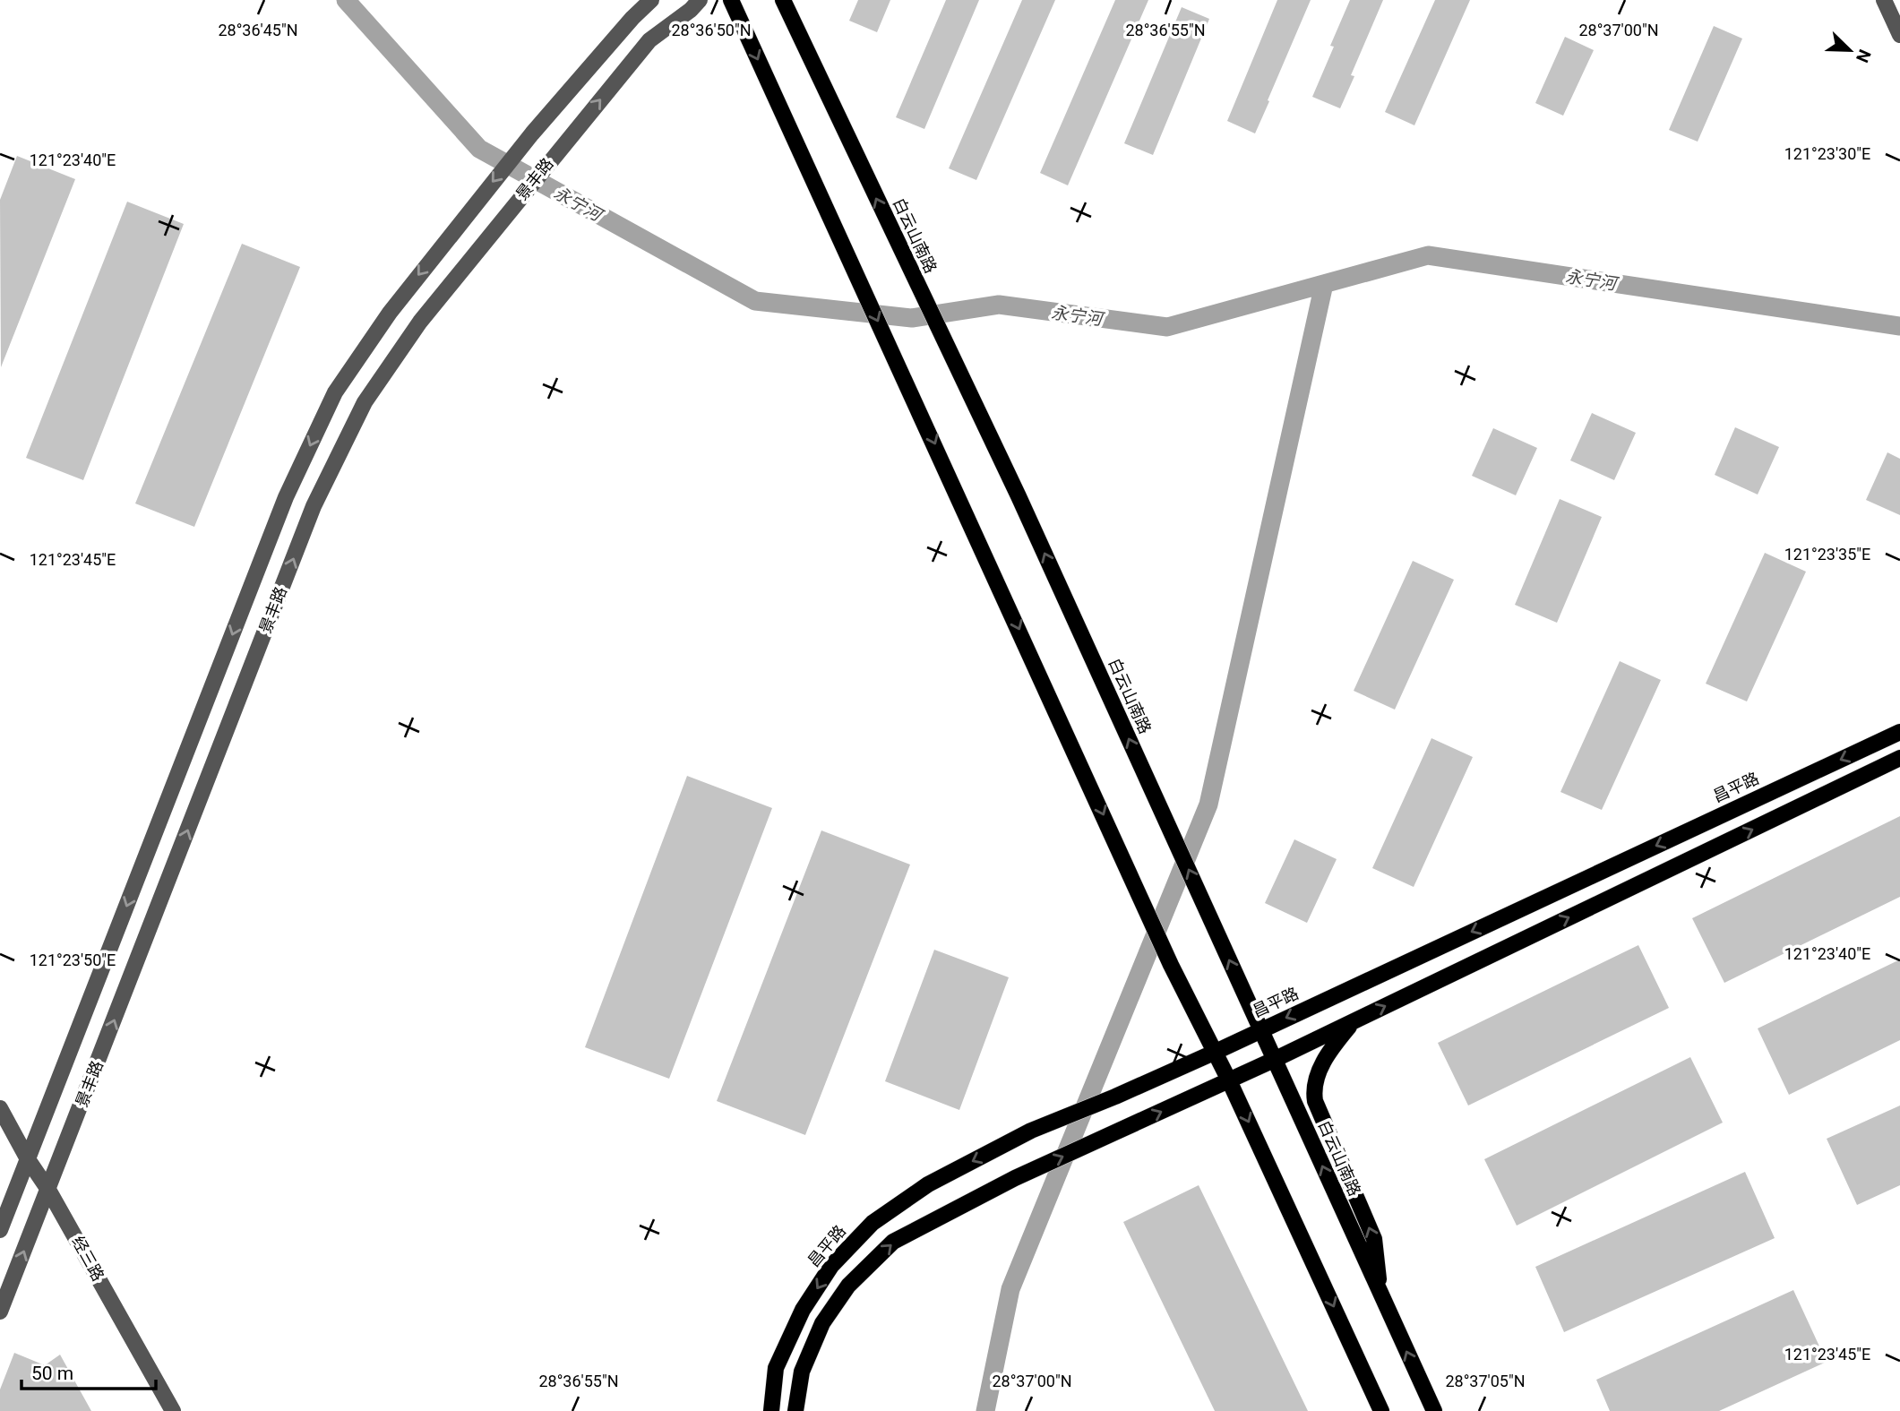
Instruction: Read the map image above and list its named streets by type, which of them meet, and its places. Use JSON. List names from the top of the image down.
{
  "streets": {
    "main road": ["白云山南路", "昌平路"],
    "street": ["景丰路", "经三路"]
  },
  "crossings": [
    ["景丰路", "经三路"],
    ["白云山南路", "昌平路"]
  ],
  "water": ["永宁河"],
  "scale_bar": "50 m",
  "north": "bottom right",
  "coordinates": [
    "28°36'45\"N",
    "28°36'50\"N",
    "28°36'55\"N",
    "28°37'00\"N",
    "121°23'30\"E",
    "121°23'40\"E",
    "121°23'35\"E",
    "121°23'45\"E",
    "121°23'50\"E",
    "28°37'05\"N"
  ]
}
